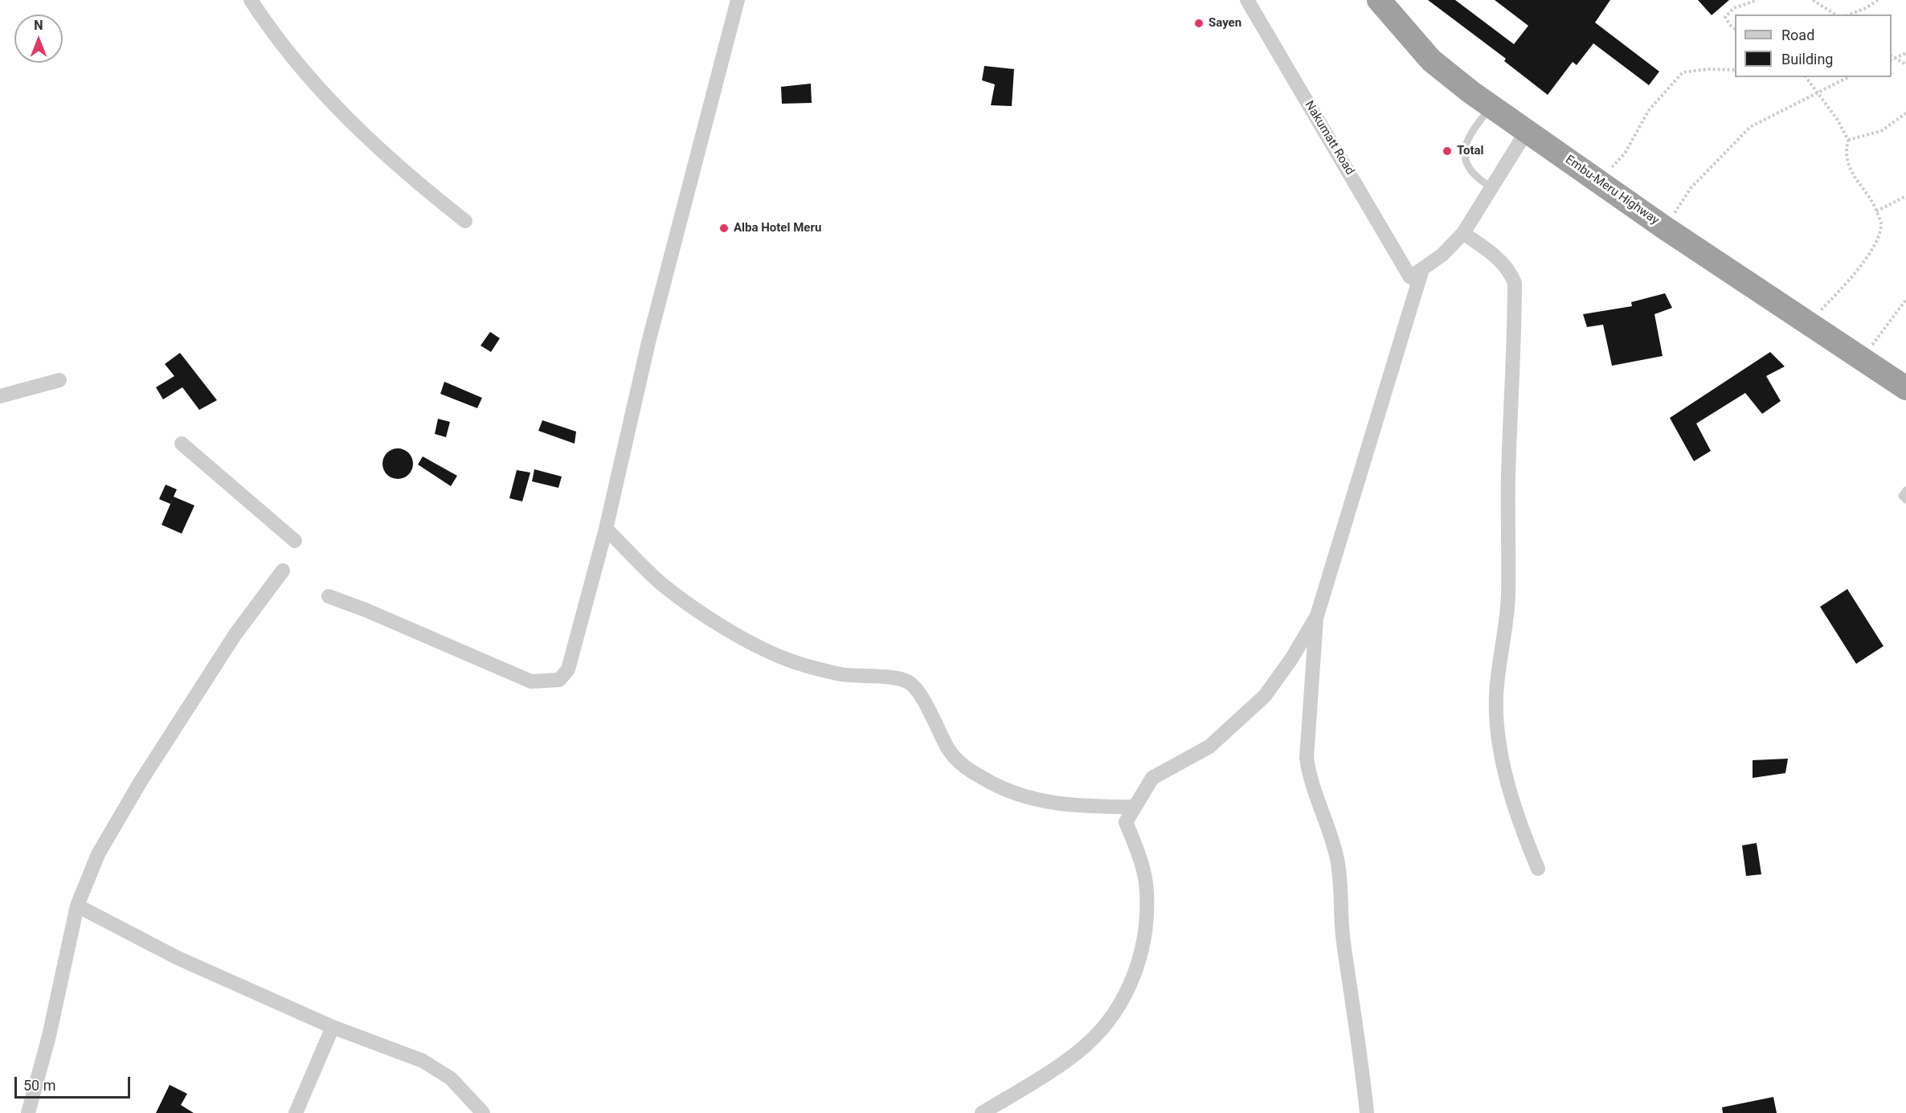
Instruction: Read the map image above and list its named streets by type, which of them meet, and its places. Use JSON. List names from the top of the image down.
{
  "streets": {
    "highway": ["Embu-Meru Highway"],
    "street": ["Nakumatt Road"]
  },
  "places": ["Sayen", "Total", "Alba Hotel Meru"],
  "legend": ["Road", "Building"],
  "scale_bar": "50 m",
  "north": "top"
}
